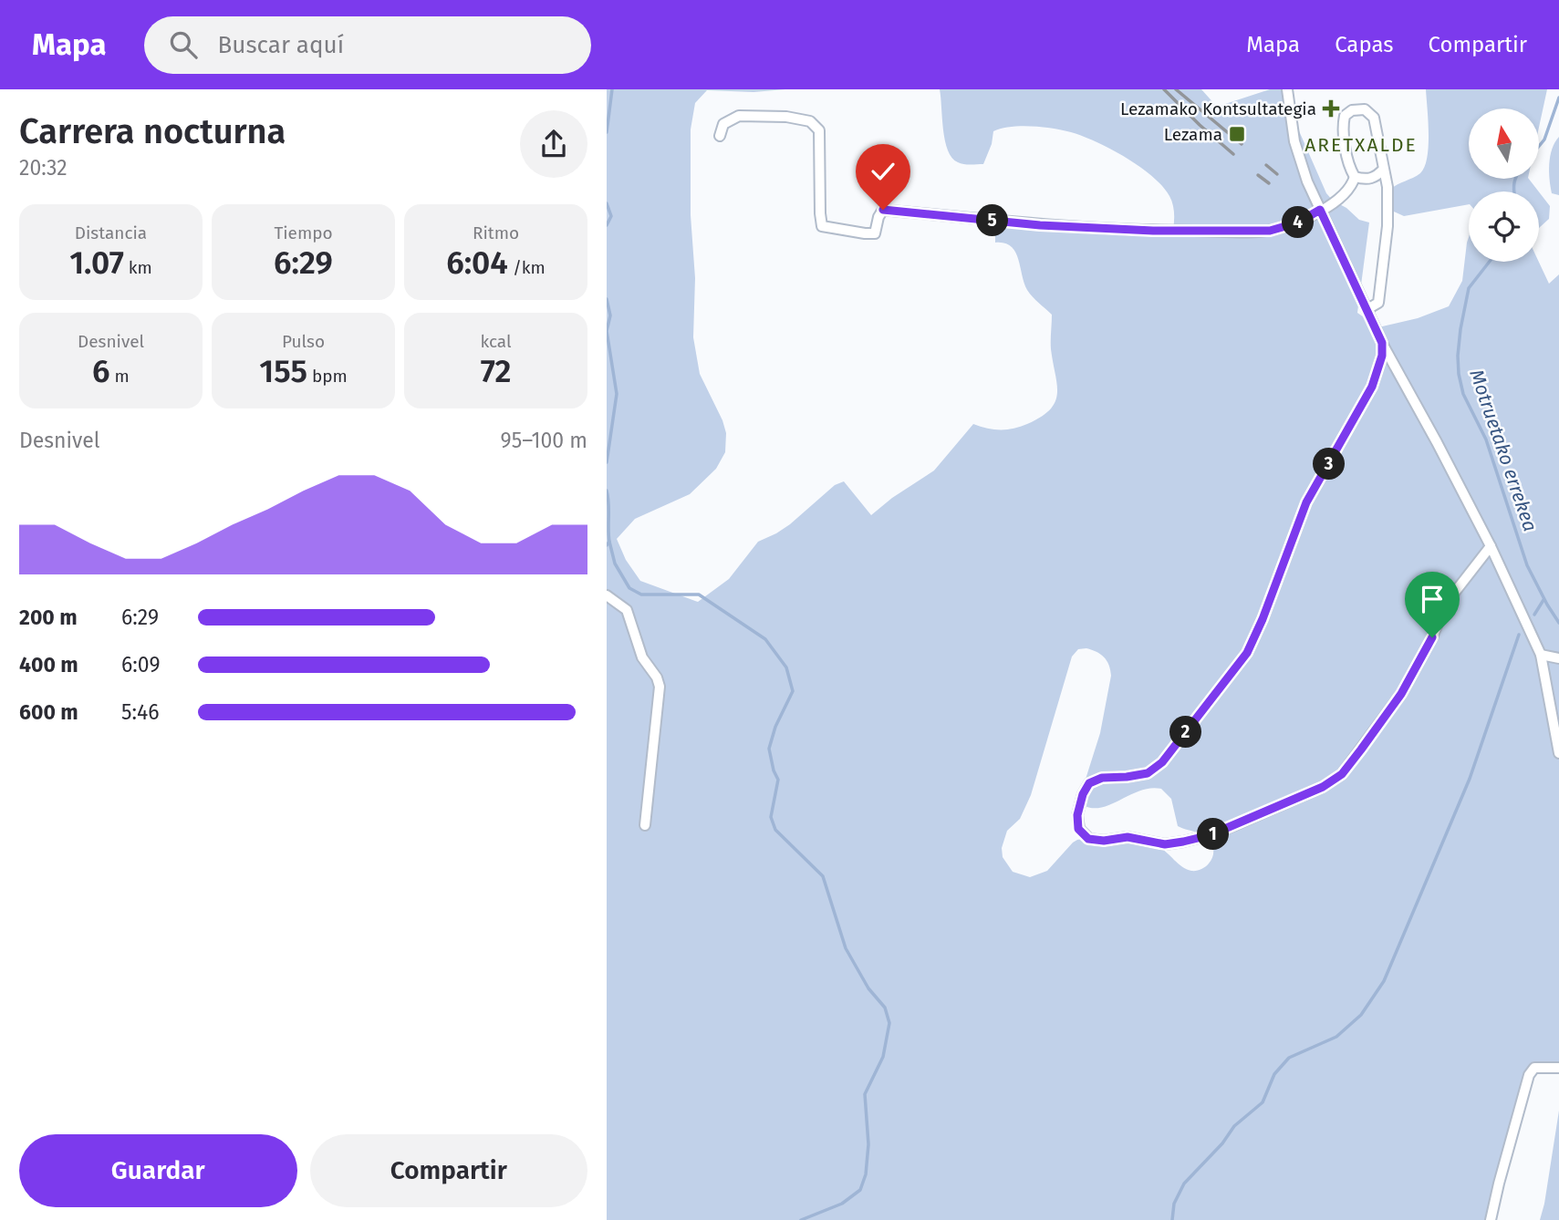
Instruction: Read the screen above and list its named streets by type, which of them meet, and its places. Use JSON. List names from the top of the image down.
{
  "districts": ["ARETXALDE"],
  "water": ["Motruetako errekea"],
  "places": {
    "health": ["Lezamako Kontsultategia"],
    "transit": ["Lezama"]
  },
  "north": "top",
  "page": {
    "header": "Mapa",
    "search": "Buscar aquí",
    "nav": ["Mapa", "Capas", "Compartir"],
    "heading": ["Carrera nocturna", "20:32"],
    "stats": [
      ["Distancia", "1.07 km"],
      ["Tiempo", "6:29"],
      ["Ritmo", "6:04 /km"],
      ["Desnivel", "6 m"],
      ["Pulso", "155 bpm"],
      ["kcal", "72"]
    ],
    "pins": [
      "5",
      "4",
      "3",
      "2",
      "1"
    ],
    "chart": ["Desnivel", "95–100 m"],
    "list": [
      {
        "name": "200 m",
        "note": "6:29"
      },
      {
        "name": "400 m",
        "note": "6:09"
      },
      {
        "name": "600 m",
        "note": "5:46"
      }
    ],
    "buttons": ["Guardar", "Compartir"]
  }
}
